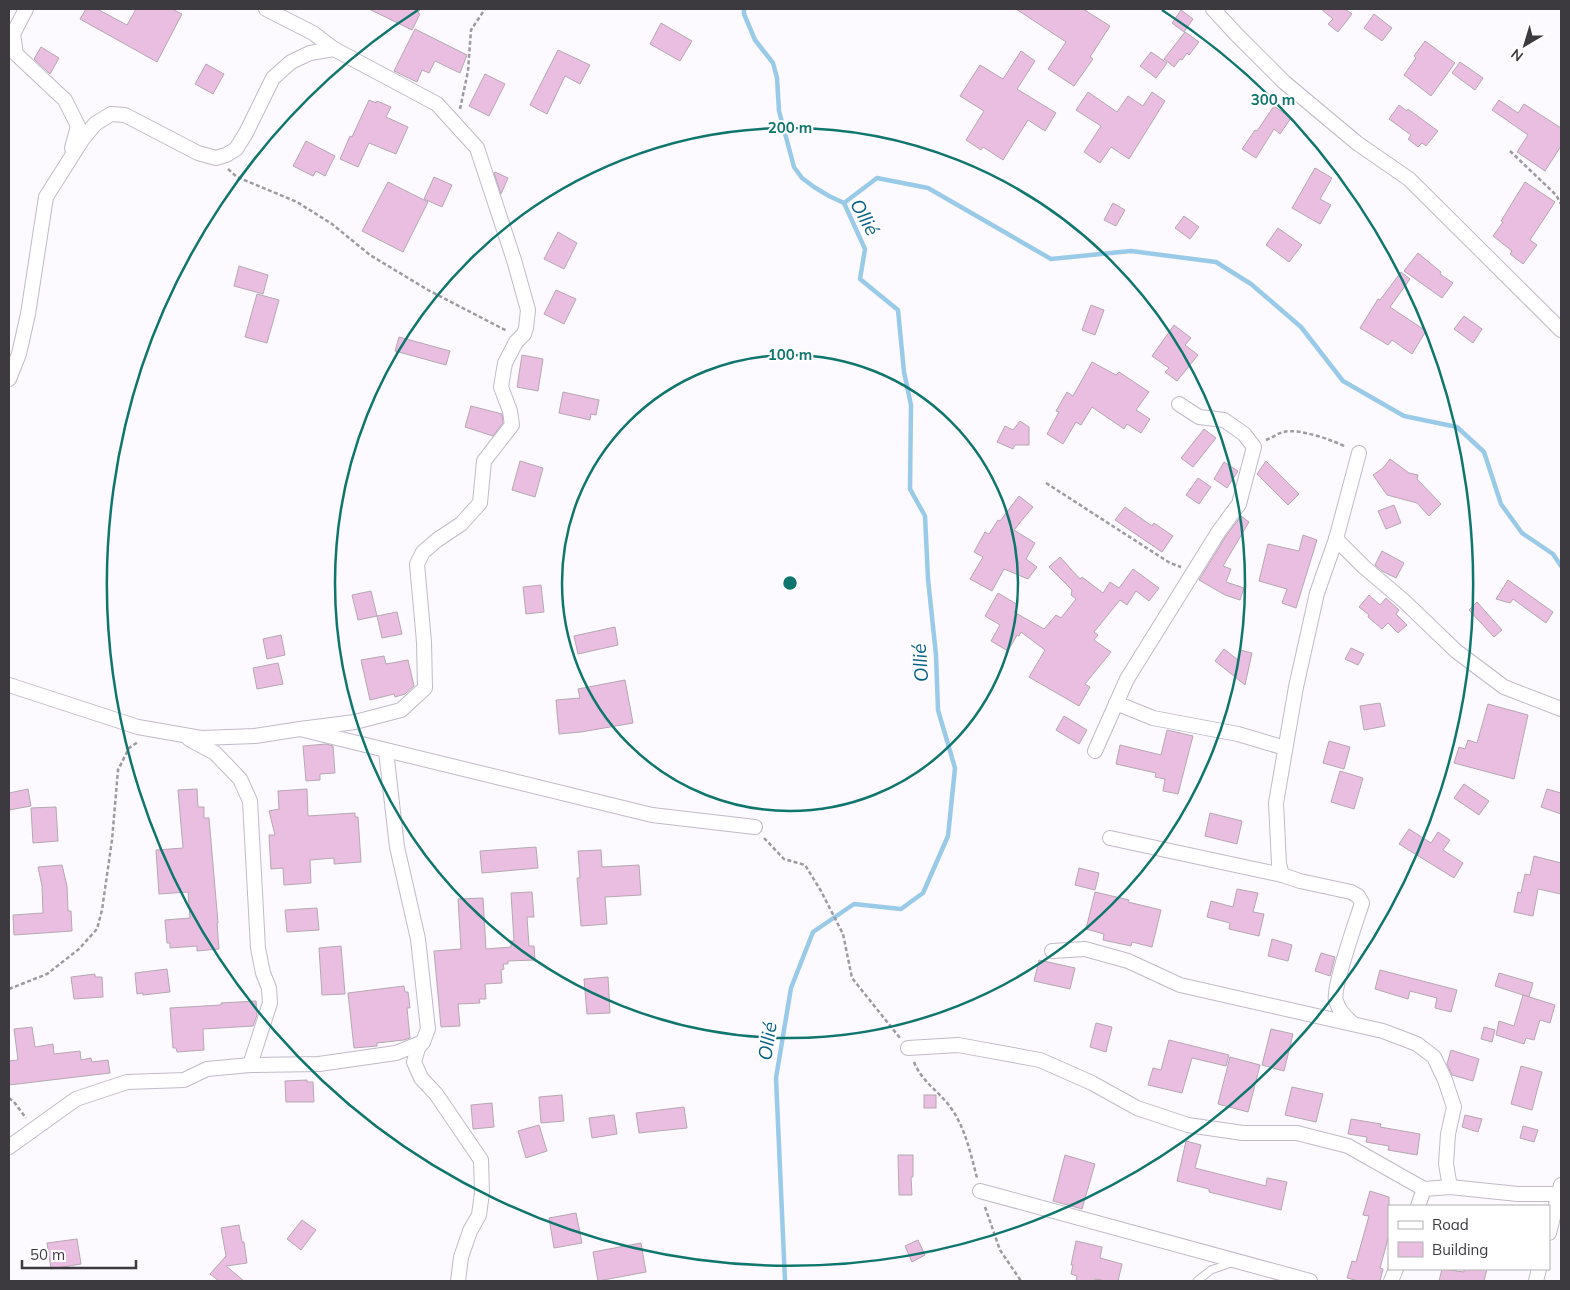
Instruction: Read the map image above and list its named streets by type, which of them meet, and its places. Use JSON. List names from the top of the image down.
{
  "water": ["Ollié"],
  "legend": ["Road", "Building"],
  "scale_bar": "50 m",
  "north": "bottom left",
  "rings": ["300 m", "200 m", "100 m"]
}
